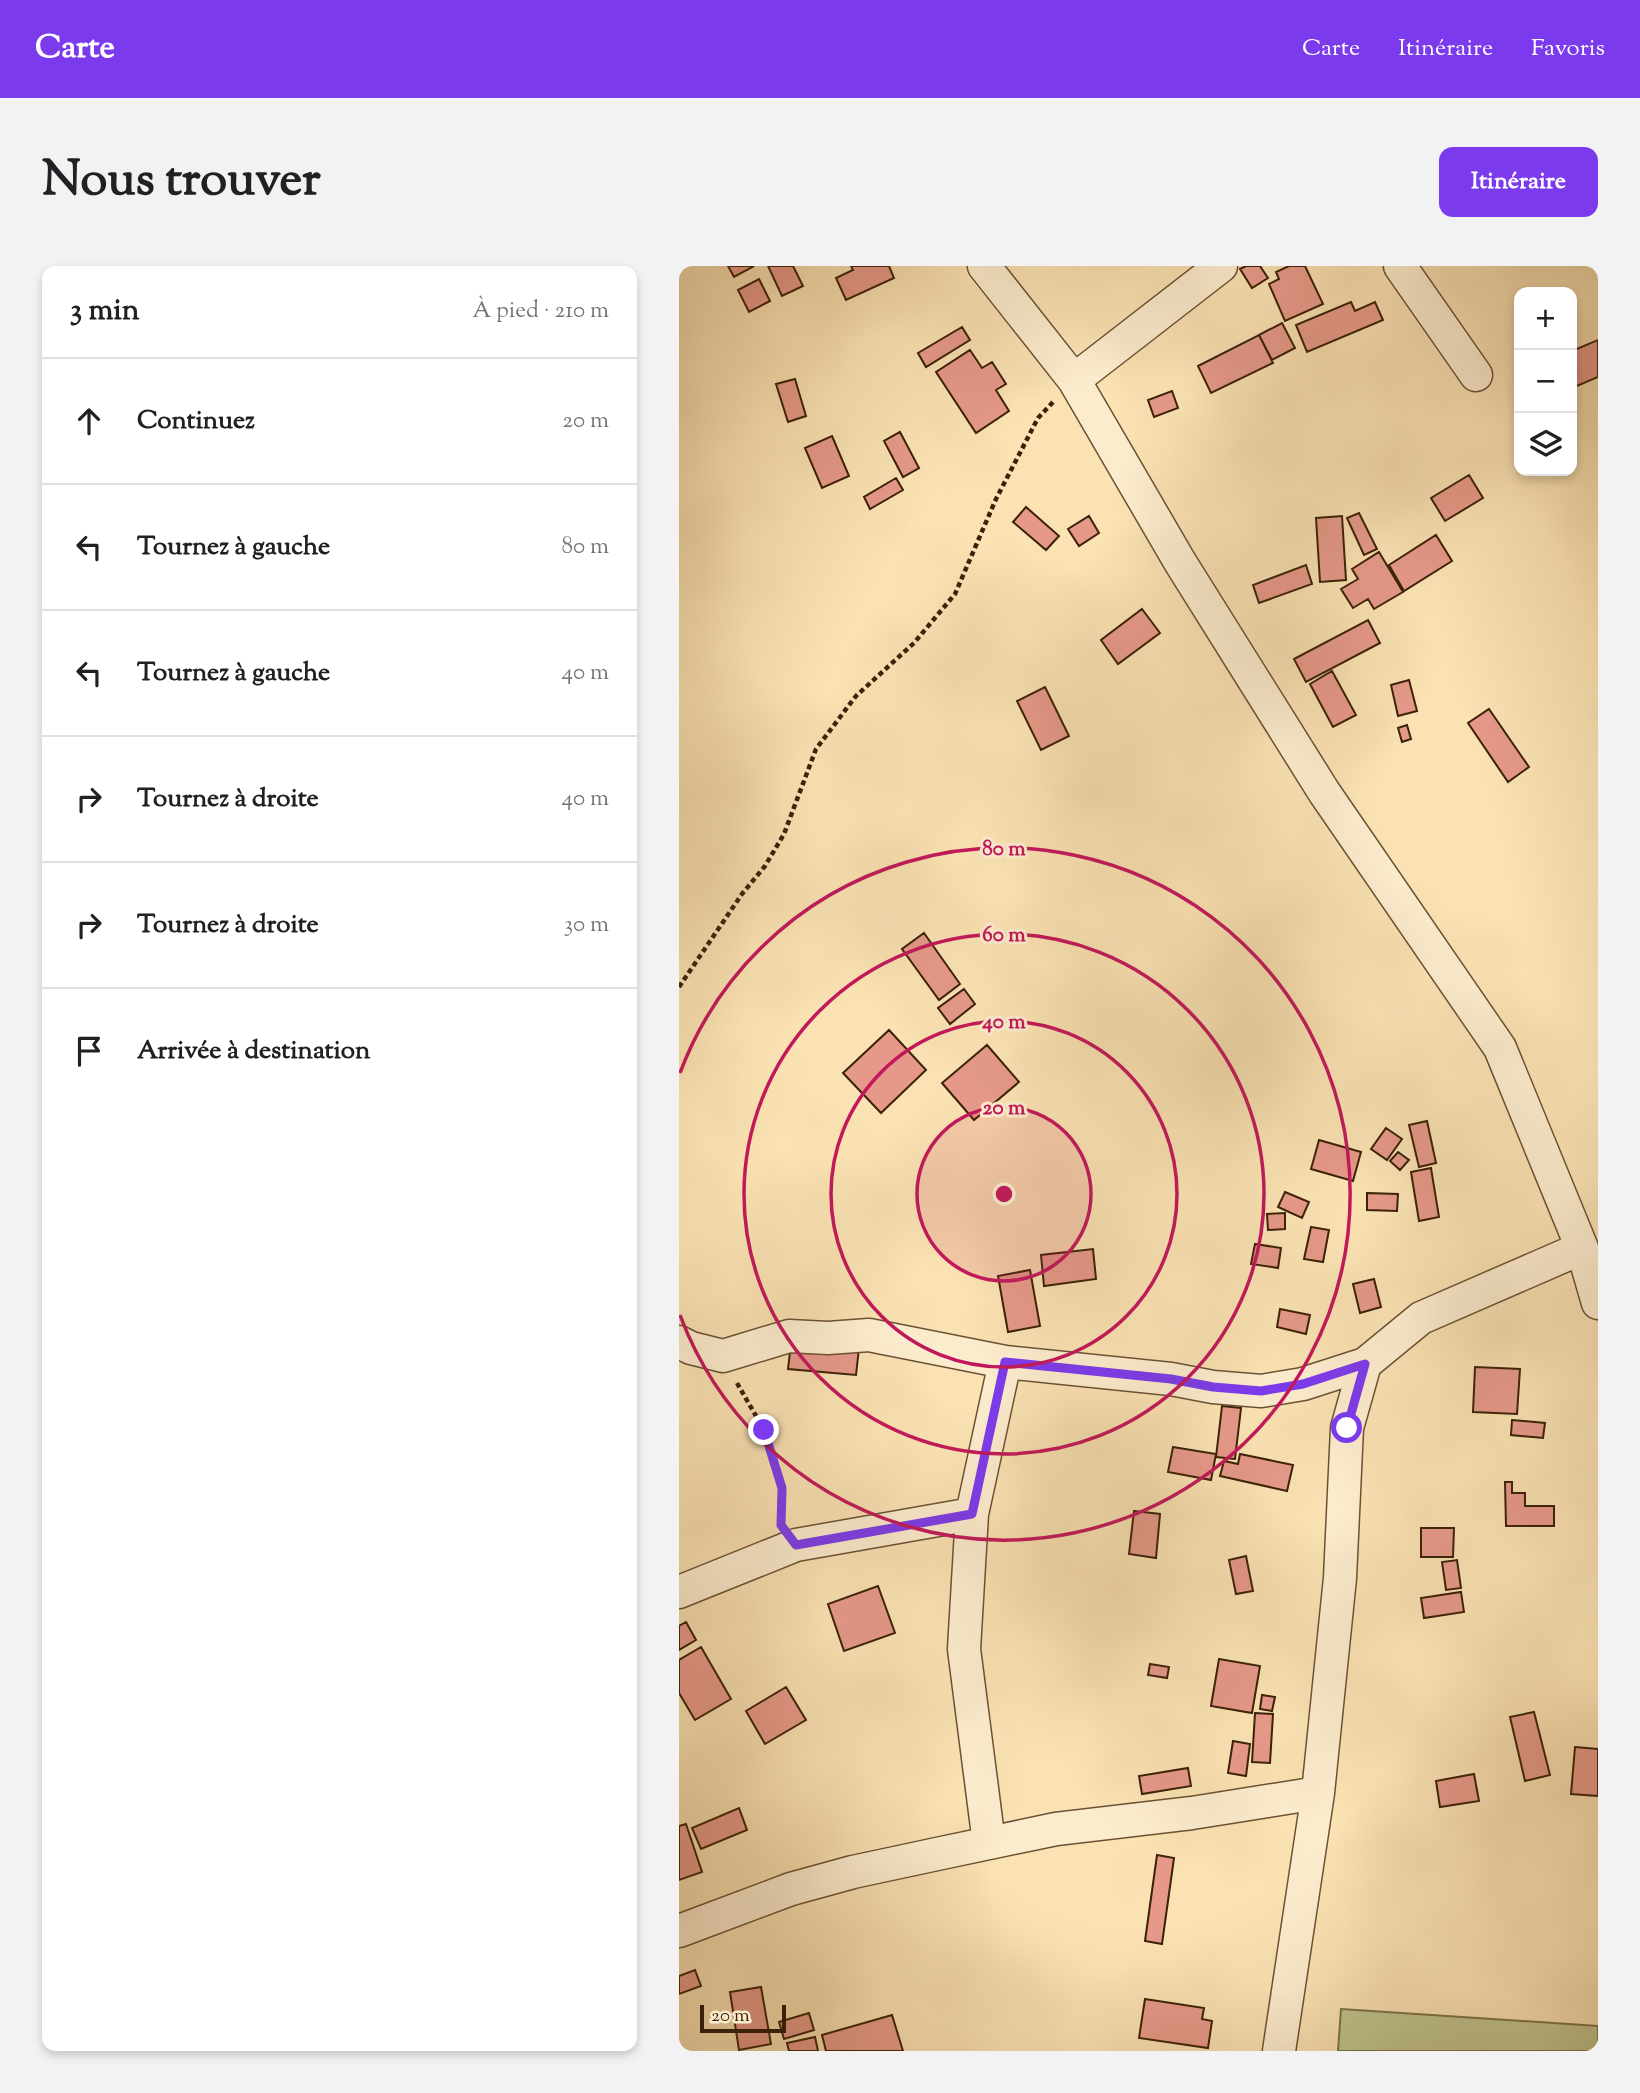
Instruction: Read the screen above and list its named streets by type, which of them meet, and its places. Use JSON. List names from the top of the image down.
{
  "scale_bar": "20 m",
  "page": {
    "header": "Carte",
    "nav": ["Carte", "Itinéraire", "Favoris"],
    "title": "Nous trouver",
    "buttons": "Itinéraire",
    "heading": ["3 min", "À pied · 210 m"],
    "map_buttons": ["+", "−"],
    "list": [
      ["Continuez", "20 m"],
      ["Tournez à gauche", "80 m"],
      ["Tournez à gauche", "40 m"],
      ["Tournez à droite", "40 m"],
      ["Tournez à droite", "30 m"],
      "Arrivée à destination"
    ],
    "scale": "20 m"
  },
  "rings": [
    "80 m",
    "60 m",
    "40 m",
    "20 m"
  ]
}
